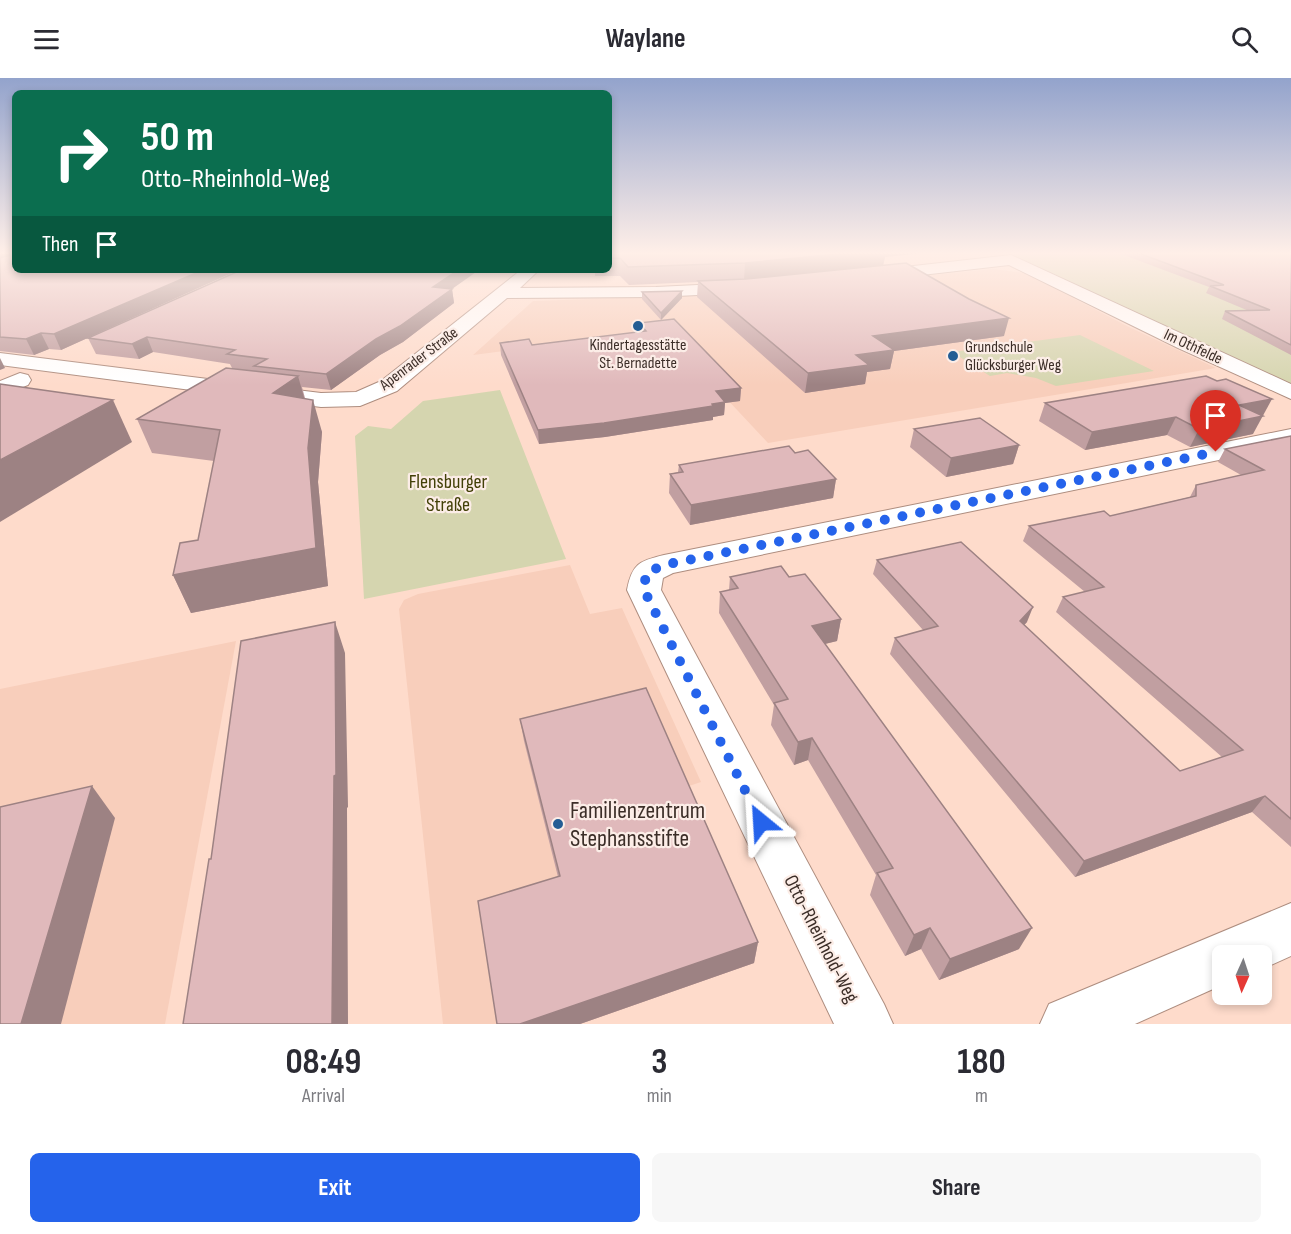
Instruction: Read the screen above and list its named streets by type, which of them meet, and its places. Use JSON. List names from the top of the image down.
{
  "streets": {
    "street": ["Im Othfelde", "Apenrader Straße", "Otto-Rheinhold-Weg"]
  },
  "parks": ["Flensburger Straße"],
  "places": ["Kindertagesstätte St. Bernadette", "Grundschule Glücksburger Weg", "Familienzentrum Stephansstifte"],
  "north": "bottom",
  "page": {
    "header": "Waylane",
    "turn": ["50 m", "Otto-Rheinhold-Weg"],
    "then": "Then",
    "eta": [
      "08:49",
      "Arrival",
      "3",
      "min",
      "180",
      "m"
    ],
    "buttons": ["Exit", "Share"]
  }
}
